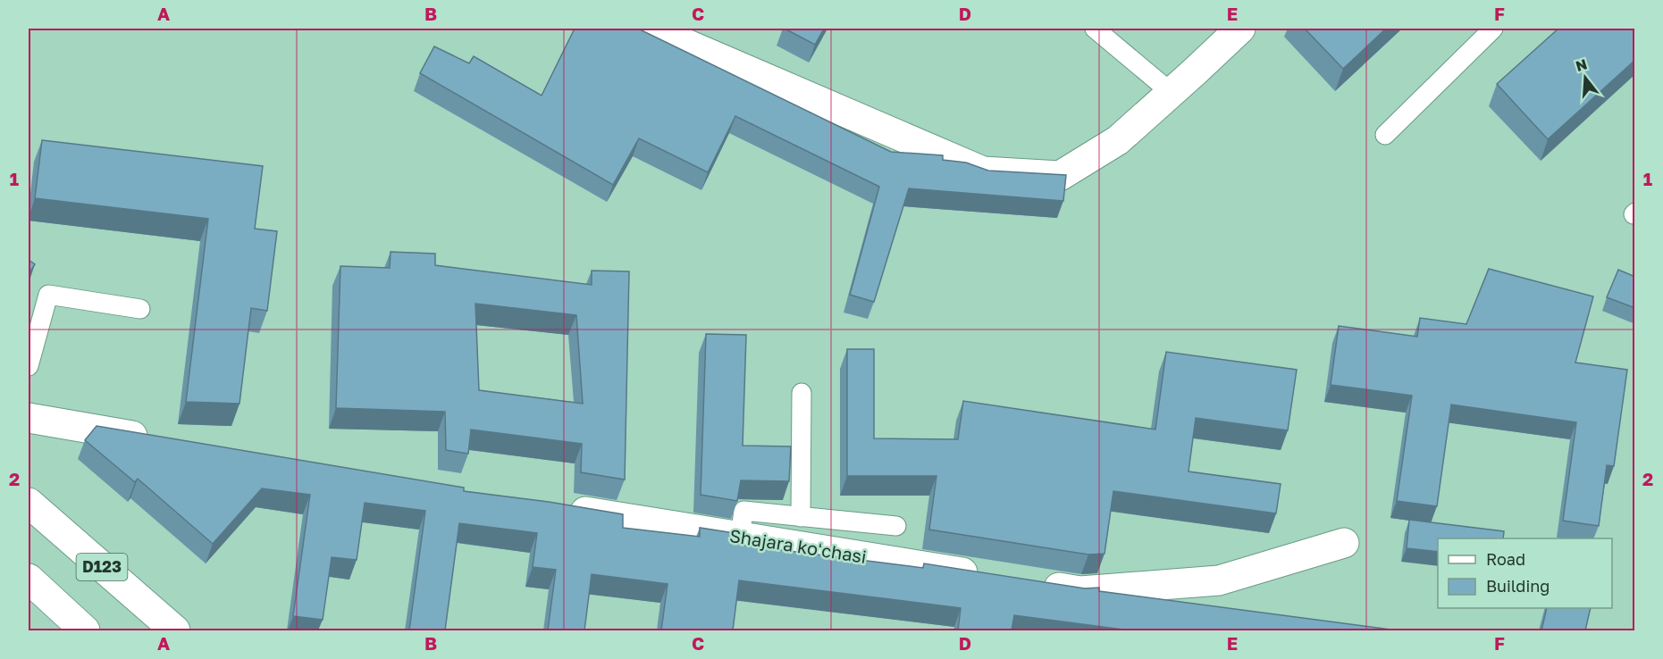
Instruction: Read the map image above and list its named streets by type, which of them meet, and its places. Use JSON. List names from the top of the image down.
{
  "streets": {
    "street": ["Shajara koʻchasi", "D123"]
  },
  "legend": ["Road", "Building"],
  "north": "top",
  "grid": {
    "columns": [
      "A",
      "B",
      "C",
      "D",
      "E",
      "F"
    ],
    "rows": ["1", "2"]
  }
}
